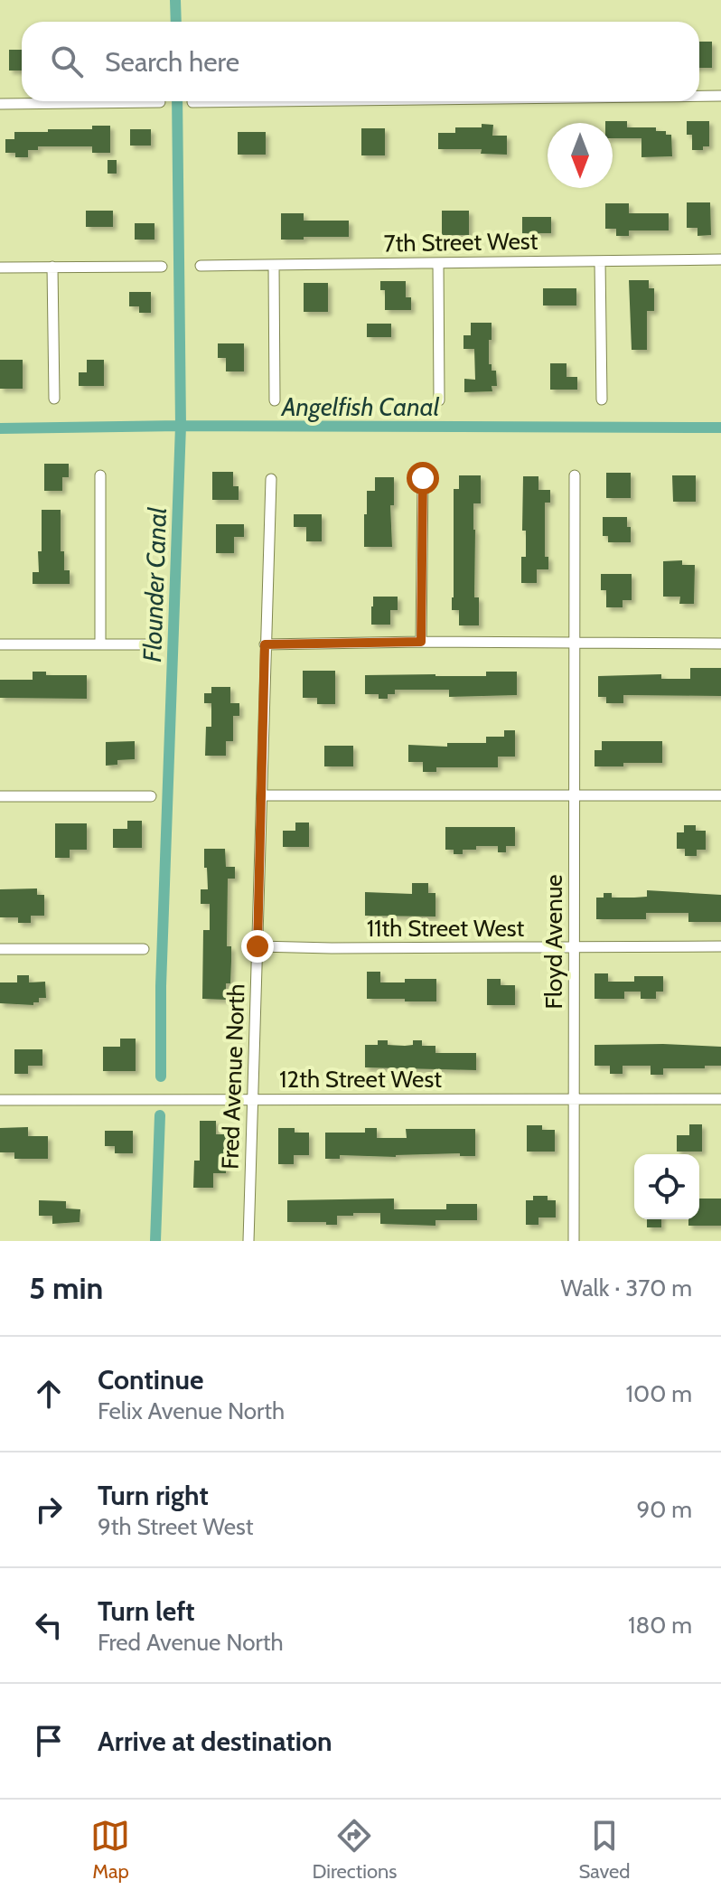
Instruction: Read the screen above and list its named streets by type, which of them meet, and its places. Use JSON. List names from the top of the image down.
{
  "streets": {
    "street": [
      "7th Street West",
      "11th Street West",
      "Floyd Avenue",
      "Fred Avenue North",
      "12th Street West"
    ]
  },
  "crossings": [
    ["11th Street West", "Floyd Avenue"],
    ["11th Street West", "Fred Avenue North"],
    ["Floyd Avenue", "12th Street West"],
    ["Fred Avenue North", "12th Street West"]
  ],
  "water": ["Angelfish Canal", "Flounder Canal"],
  "north": "bottom",
  "page": {
    "search": "Search here",
    "heading": ["5 min", "Walk · 370 m"],
    "list": [
      ["Continue", "Felix Avenue North", "100 m"],
      ["Turn right", "9th Street West", "90 m"],
      ["Turn left", "Fred Avenue North", "180 m"],
      "Arrive at destination"
    ],
    "nav": ["Map", "Directions", "Saved"]
  }
}
